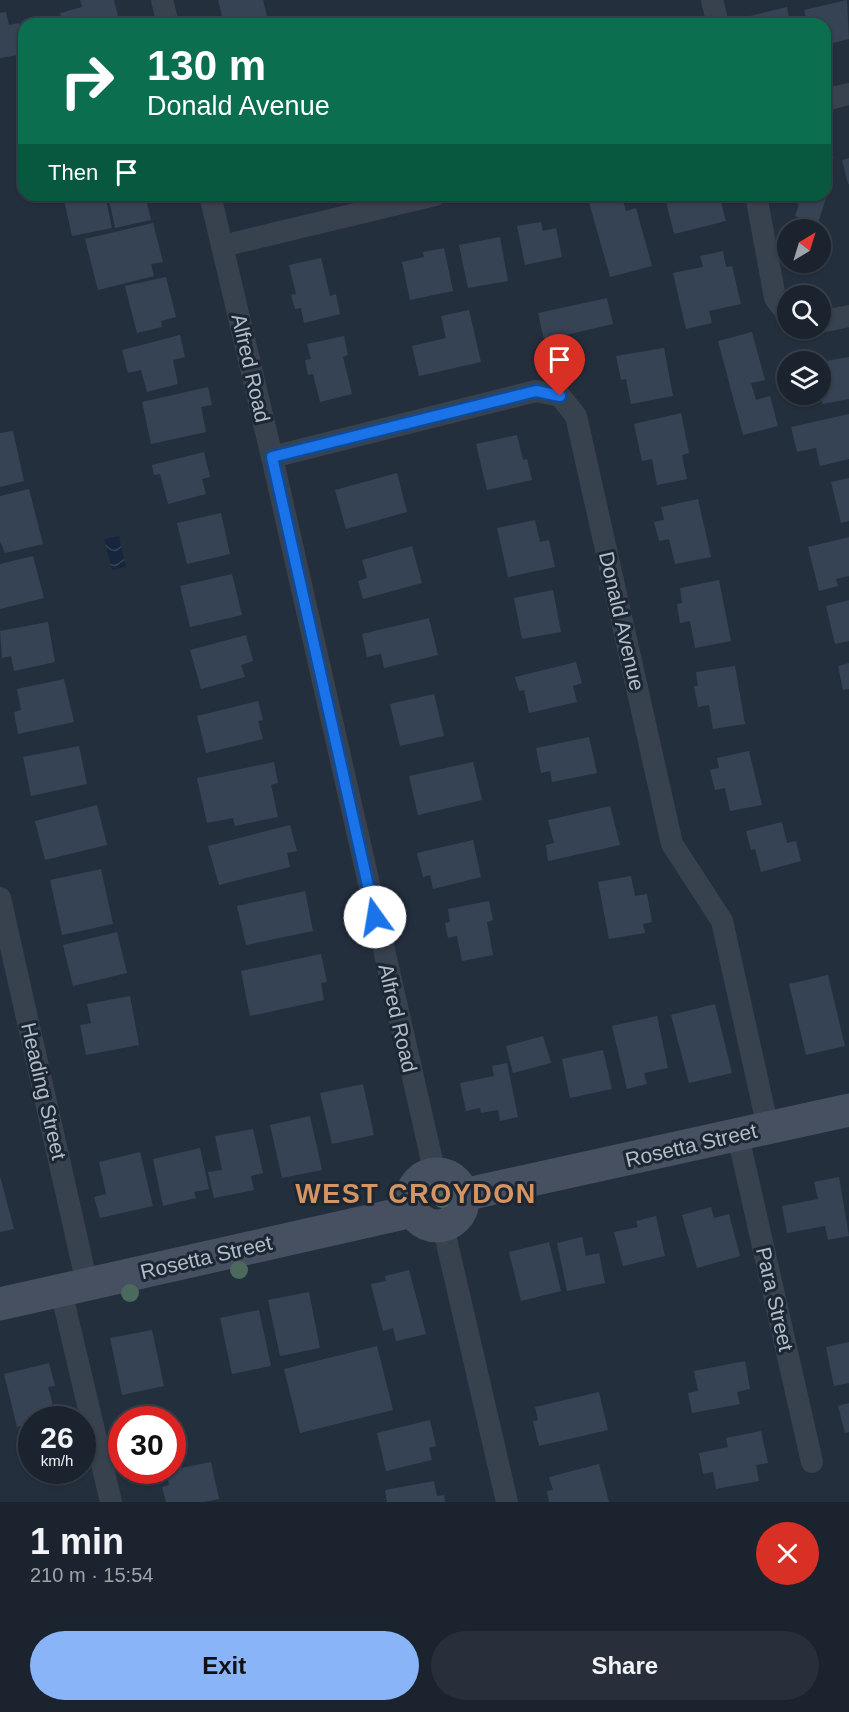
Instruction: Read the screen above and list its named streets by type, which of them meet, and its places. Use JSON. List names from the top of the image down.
{
  "streets": {
    "street": [
      "Alfred Road",
      "Donald Avenue",
      "Heading Street",
      "Rosetta Street",
      "Para Street"
    ]
  },
  "crossings": [
    ["Alfred Road", "Donald Avenue"],
    ["Alfred Road", "Rosetta Street"],
    ["Donald Avenue", "Rosetta Street"],
    ["Donald Avenue", "Para Street"],
    ["Heading Street", "Rosetta Street"],
    ["Rosetta Street", "Para Street"]
  ],
  "districts": ["WEST CROYDON"],
  "north": "top right",
  "page": {
    "turn": ["130 m", "Donald Avenue"],
    "then": "Then",
    "speed": "26 km/h",
    "limit": "30",
    "heading": ["1 min", "210 m · 15:54"],
    "buttons": ["Exit", "Share"]
  }
}
